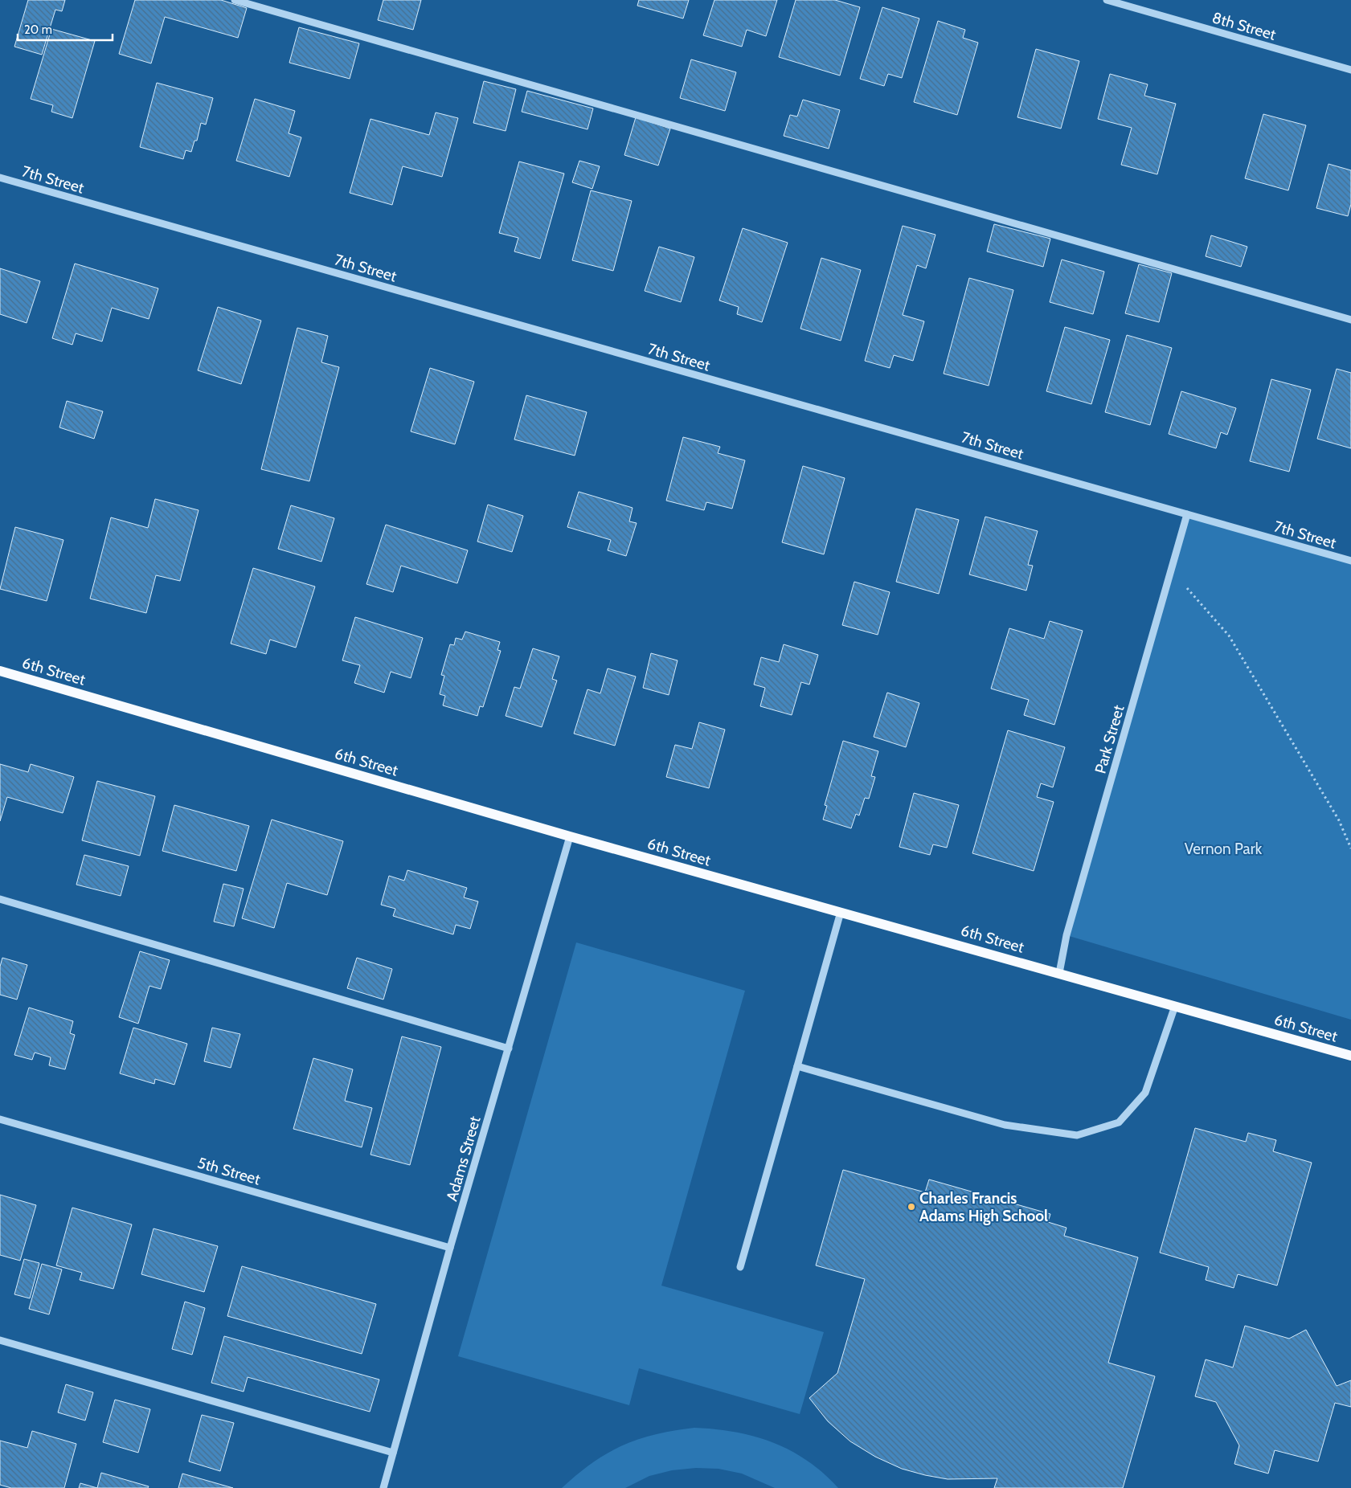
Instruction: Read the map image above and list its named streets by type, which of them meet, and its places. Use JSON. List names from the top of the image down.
{
  "streets": {
    "main road": ["6th Street"],
    "street": [
      "8th Street",
      "7th Street",
      "Park Street",
      "Adams Street",
      "5th Street"
    ]
  },
  "crossings": [
    ["7th Street", "Park Street"],
    ["6th Street", "Park Street"],
    ["6th Street", "Adams Street"],
    ["Adams Street", "5th Street"]
  ],
  "parks": ["Vernon Park"],
  "places": ["Charles Francis Adams High School"],
  "scale_bar": "20 m"
}
